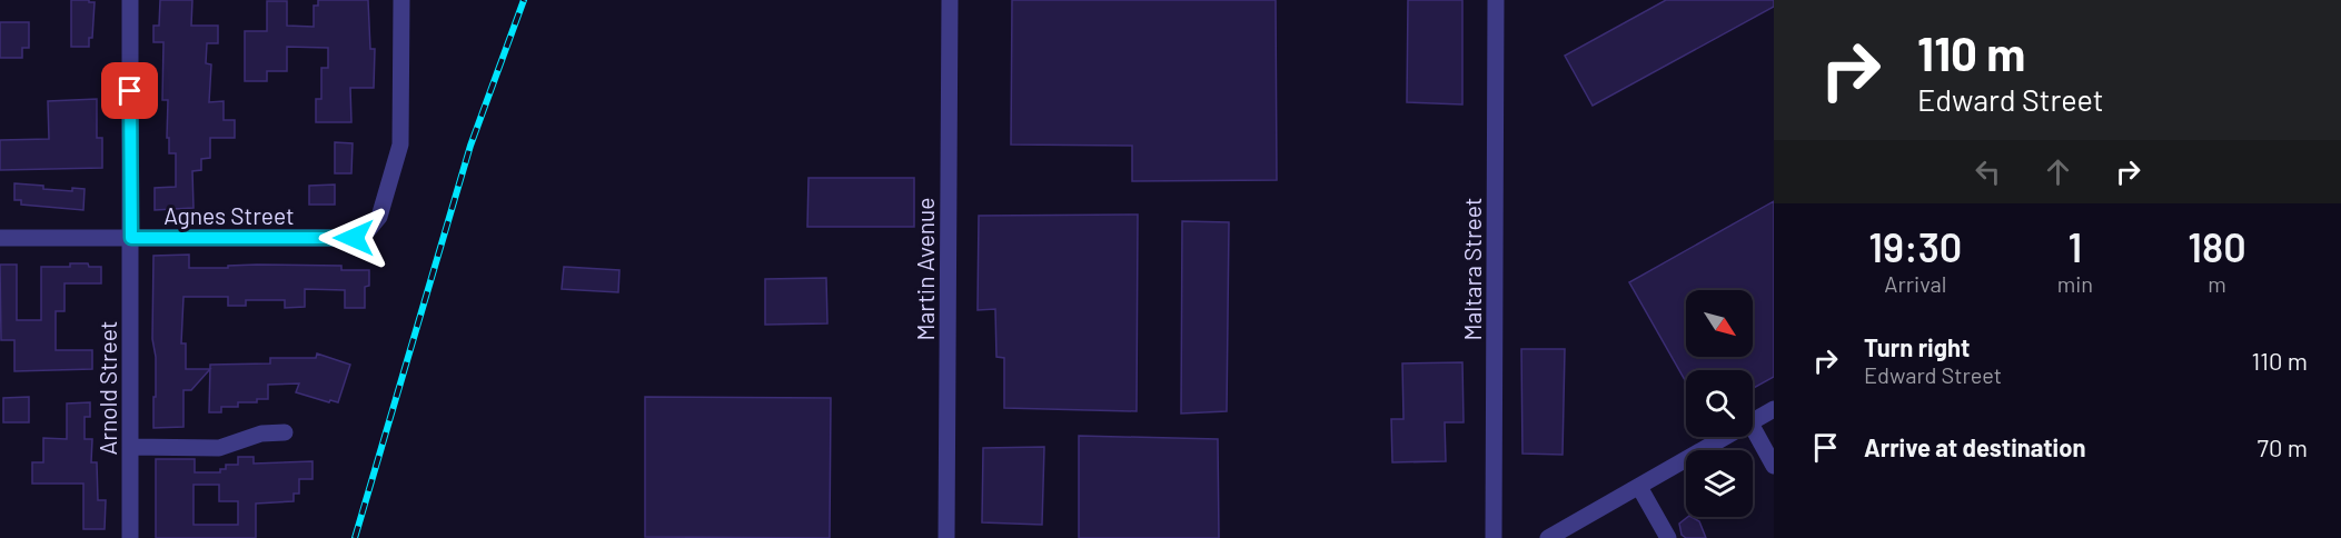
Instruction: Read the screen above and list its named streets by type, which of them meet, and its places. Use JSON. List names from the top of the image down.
{
  "streets": {
    "street": [
      "Agnes Street",
      "Martin Avenue",
      "Maltara Street",
      "Arnold Street"
    ]
  },
  "crossings": [
    ["Agnes Street", "Arnold Street"]
  ],
  "north": "bottom right",
  "page": {
    "turn": ["110 m", "Edward Street"],
    "eta": [
      "19:30",
      "Arrival",
      "1",
      "min",
      "180",
      "m"
    ],
    "list": [
      {
        "name": "Turn right",
        "note": "Edward Street",
        "value": "110 m"
      },
      {
        "name": "Arrive at destination",
        "value": "70 m"
      }
    ]
  }
}
